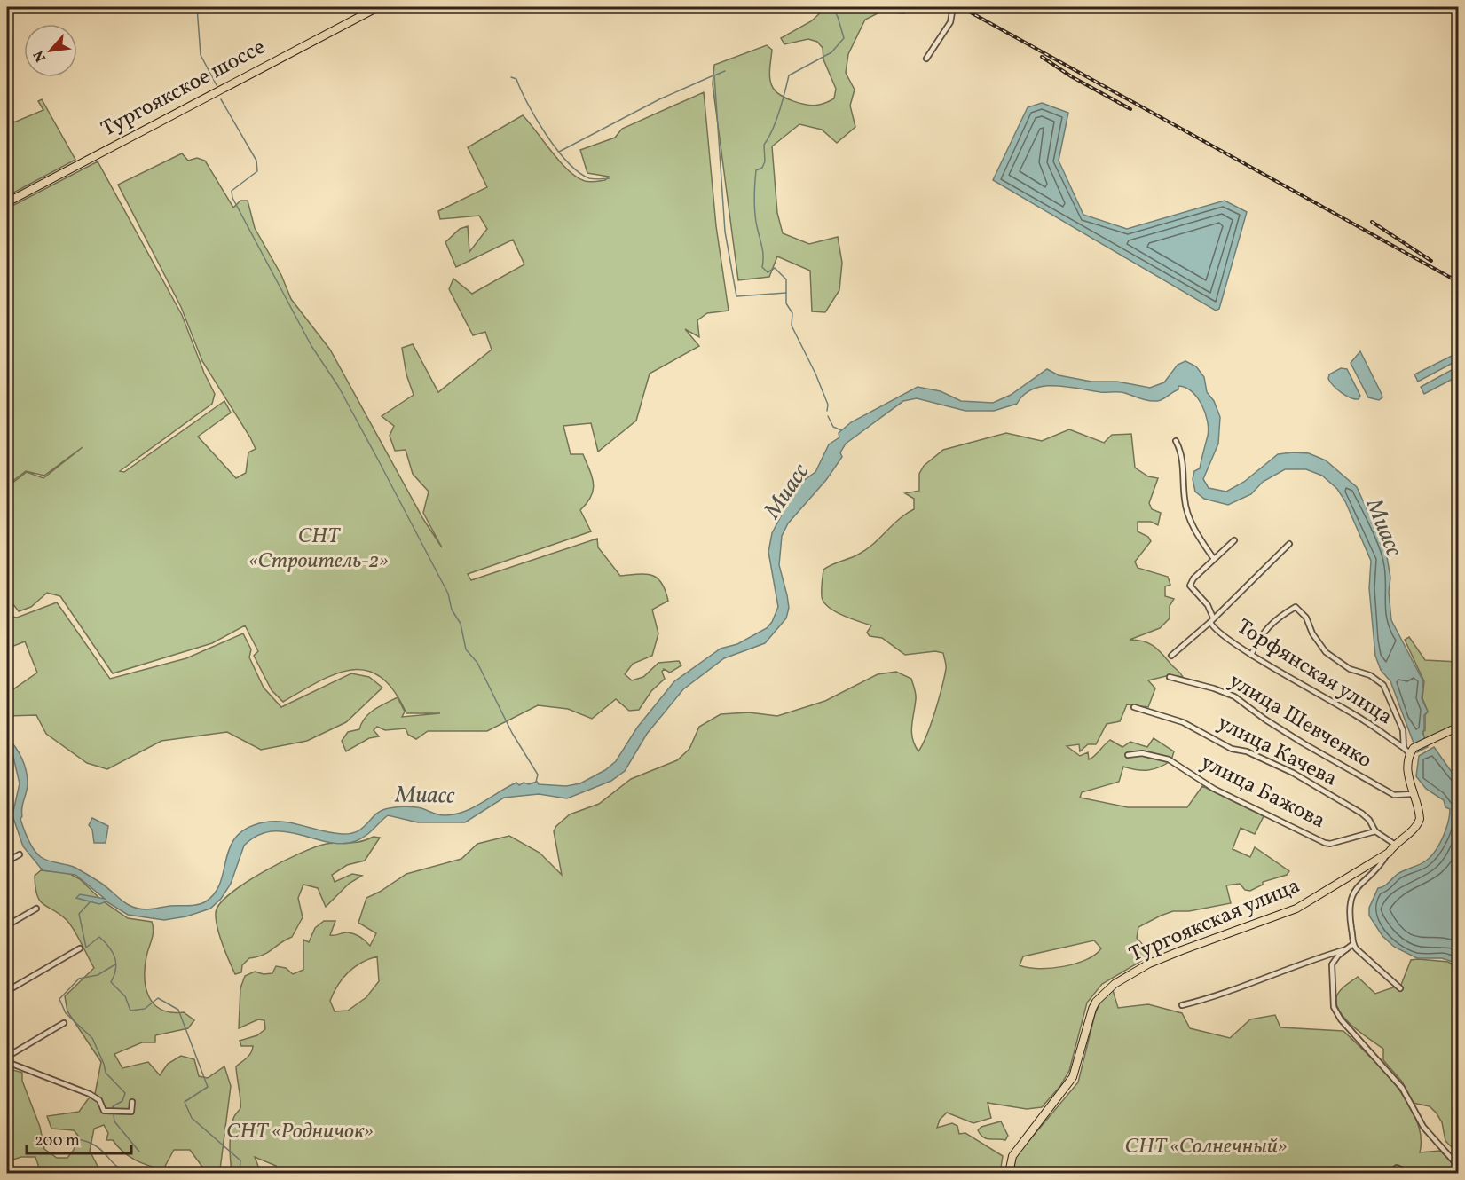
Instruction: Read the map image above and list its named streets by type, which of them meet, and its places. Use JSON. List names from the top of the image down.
{
  "streets": {
    "main road": ["Тургоякское шоссе", "Тургоякская улица"],
    "street": [
      "Торфянская улица",
      "улица Шевченко",
      "улица Качева",
      "улица Бажова"
    ]
  },
  "crossings": [
    ["Торфянская улица", "Тургоякская улица"],
    ["улица Шевченко", "Тургоякская улица"],
    ["улица Качева", "улица Бажова"],
    ["улица Качева", "Тургоякская улица"]
  ],
  "water": ["Миасс"],
  "parks": ["СНТ «Строитель-2»", "СНТ «Родничок»", "СНТ «Солнечный»"],
  "scale_bar": "200 m",
  "north": "bottom left"
}
